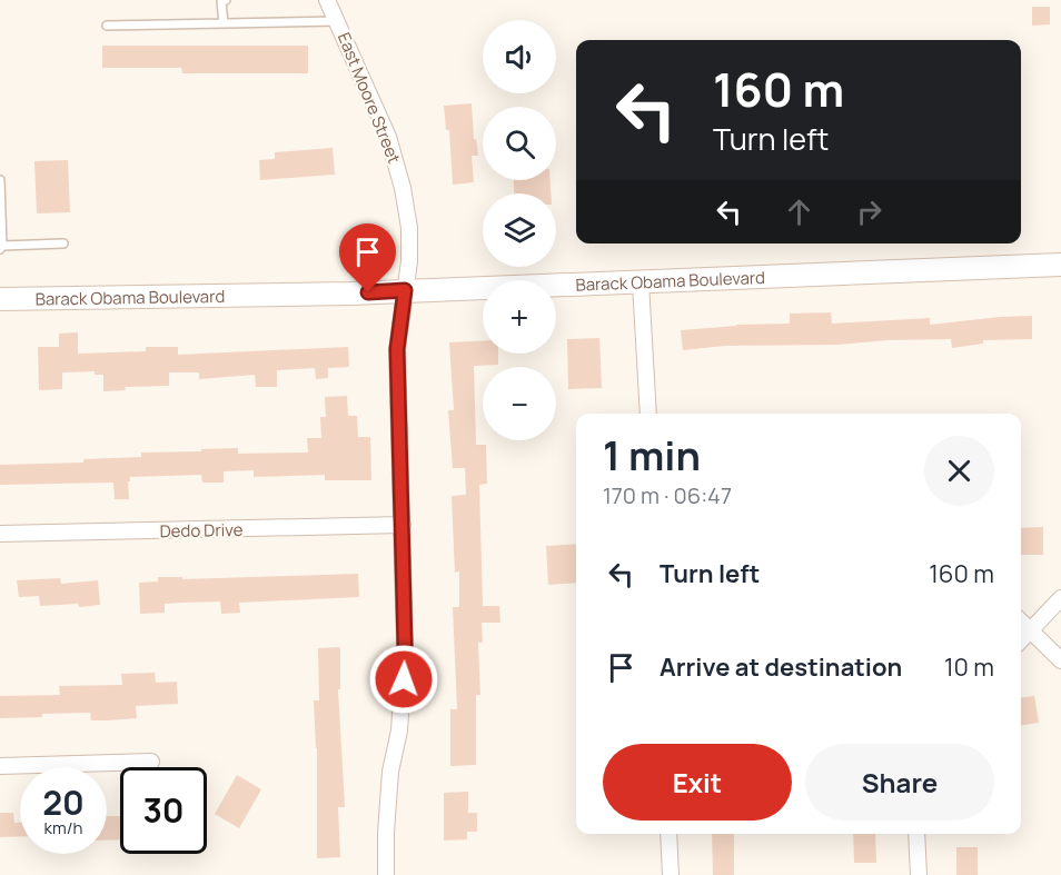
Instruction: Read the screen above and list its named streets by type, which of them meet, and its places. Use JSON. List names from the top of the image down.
{
  "streets": {
    "main road": ["Barack Obama Boulevard"],
    "street": ["East Moore Street", "Dedo Drive"]
  },
  "crossings": [
    ["East Moore Street", "Barack Obama Boulevard"],
    ["East Moore Street", "Dedo Drive"]
  ],
  "page": {
    "map_buttons": ["+", "−"],
    "turn": ["160 m", "Turn left"],
    "heading": ["1 min", "170 m · 06:47"],
    "list": [
      {
        "name": "Turn left",
        "value": "160 m"
      },
      {
        "name": "Arrive at destination",
        "value": "10 m"
      }
    ],
    "buttons": ["Exit", "Share"],
    "speed": "20 km/h",
    "limit": "30"
  }
}
